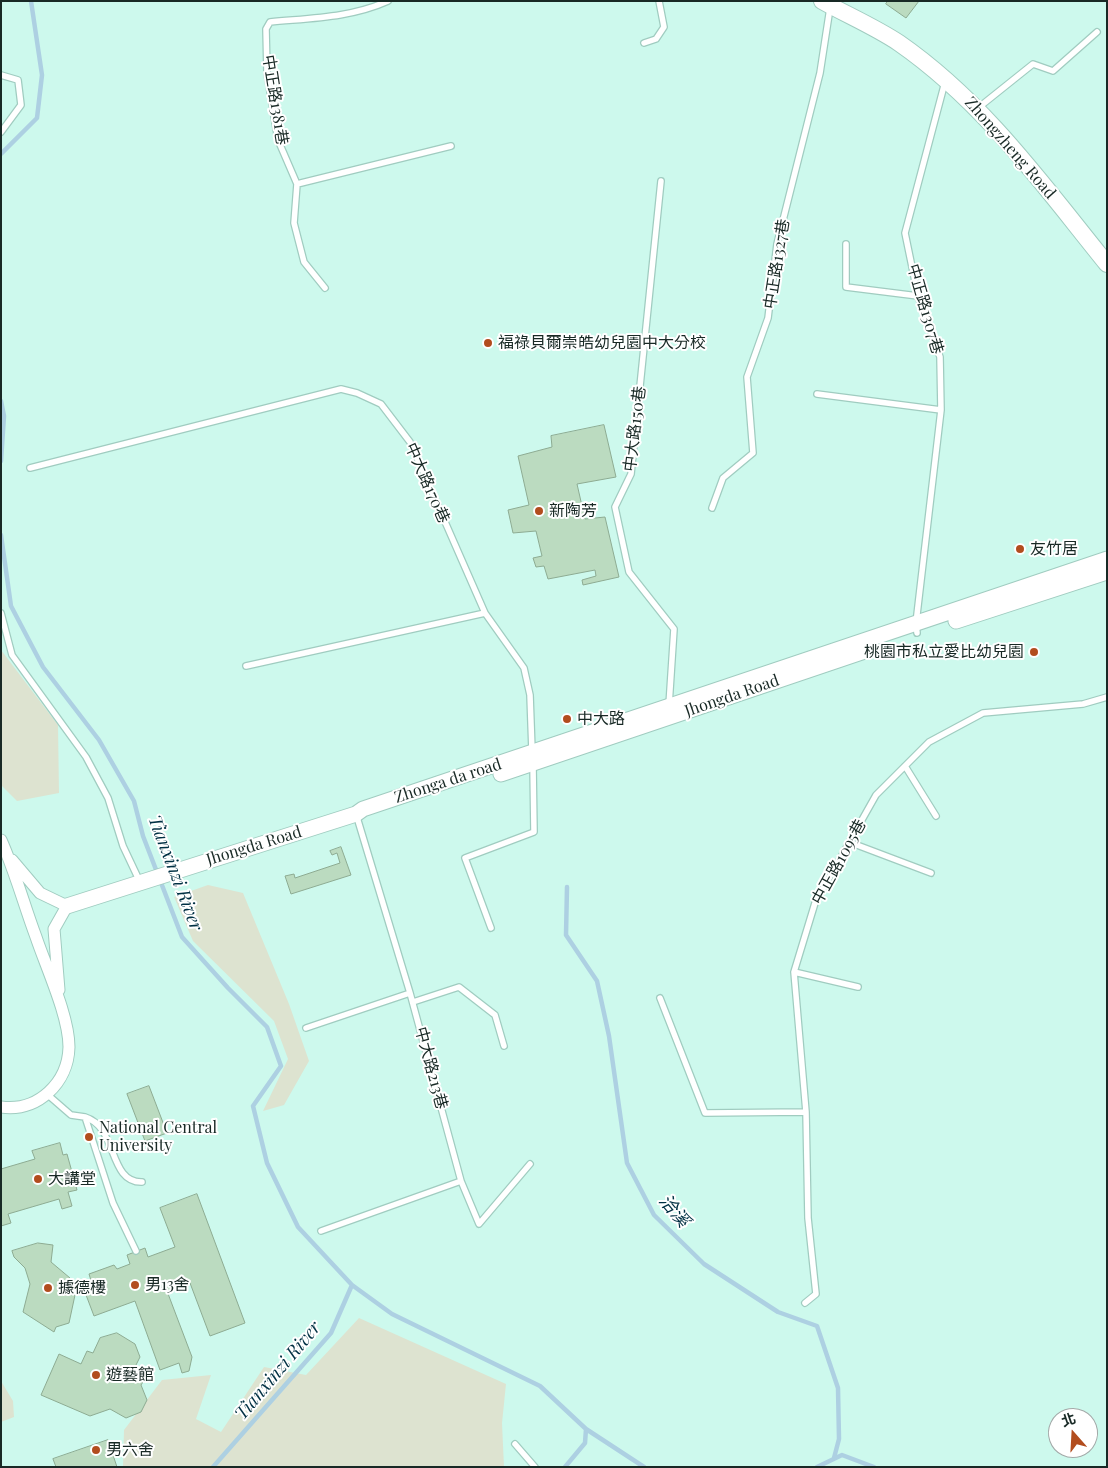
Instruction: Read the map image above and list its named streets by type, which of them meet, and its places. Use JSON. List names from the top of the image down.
{
  "streets": {
    "main road": ["Zhongzheng Road"],
    "street": ["Jhongda Road"],
    "lane": [
      "中正路1381巷",
      "中正路1327巷",
      "中正路1307巷",
      "中大路150巷",
      "中大路170巷",
      "中正路1095巷",
      "中大路213巷"
    ]
  },
  "crossings": [
    ["Zhongzheng Road", "中正路1327巷"],
    ["Zhongzheng Road", "中正路1307巷"],
    ["中正路1307巷", "Jhongda Road"],
    ["中大路150巷", "Jhongda Road"],
    ["中大路170巷", "Jhongda Road"],
    ["Jhongda Road", "中大路213巷"]
  ],
  "water": ["Tianxinzi River", "洽溪"],
  "places": [
    "福祿貝爾崇皓幼兒園中大分校",
    "新陶芳",
    "友竹居",
    "桃園市私立愛比幼兒園",
    "中大路",
    "National Central University",
    "大講堂",
    "男13舍",
    "據德樓",
    "遊藝館",
    "男六舍"
  ],
  "north": "top"
}
